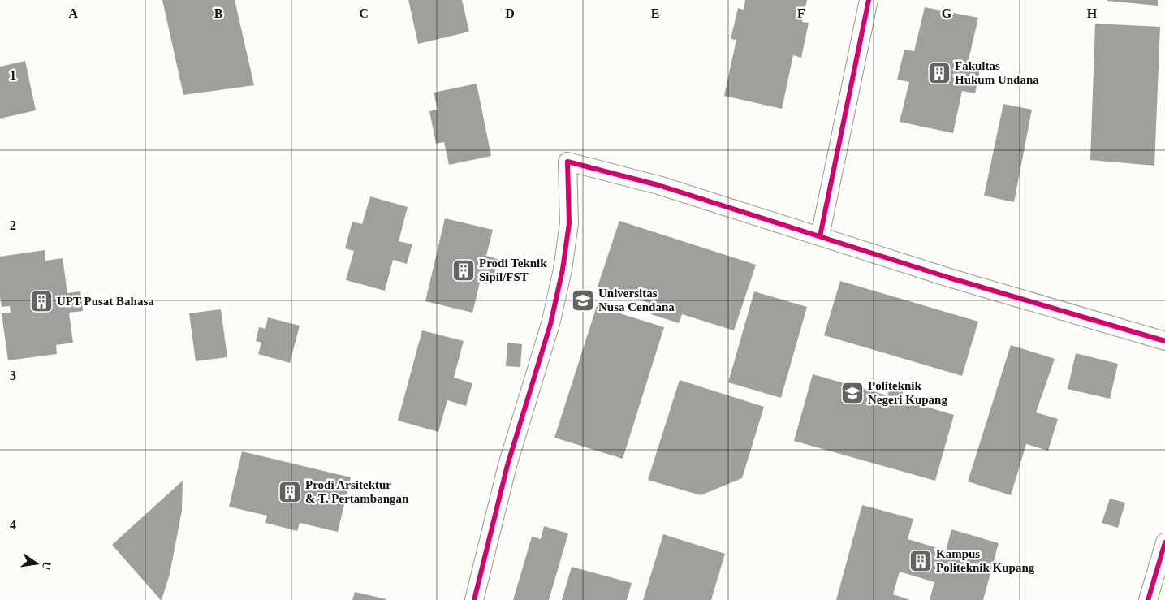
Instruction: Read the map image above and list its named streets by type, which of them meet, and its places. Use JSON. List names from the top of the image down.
{
  "places": {
    "building": [
      "Fakultas Hukum Undana",
      "Prodi Teknik Sipil/FST",
      "UPT Pusat Bahasa",
      "Prodi Arsitektur & T. Pertambangan",
      "Kampus Politeknik Kupang"
    ],
    "school or university": ["Universitas Nusa Cendana", "Politeknik Negeri Kupang"]
  },
  "north": "right",
  "grid": {
    "columns": [
      "A",
      "B",
      "C",
      "D",
      "E",
      "F",
      "G",
      "H"
    ],
    "rows": [
      "1",
      "2",
      "3",
      "4"
    ]
  }
}
